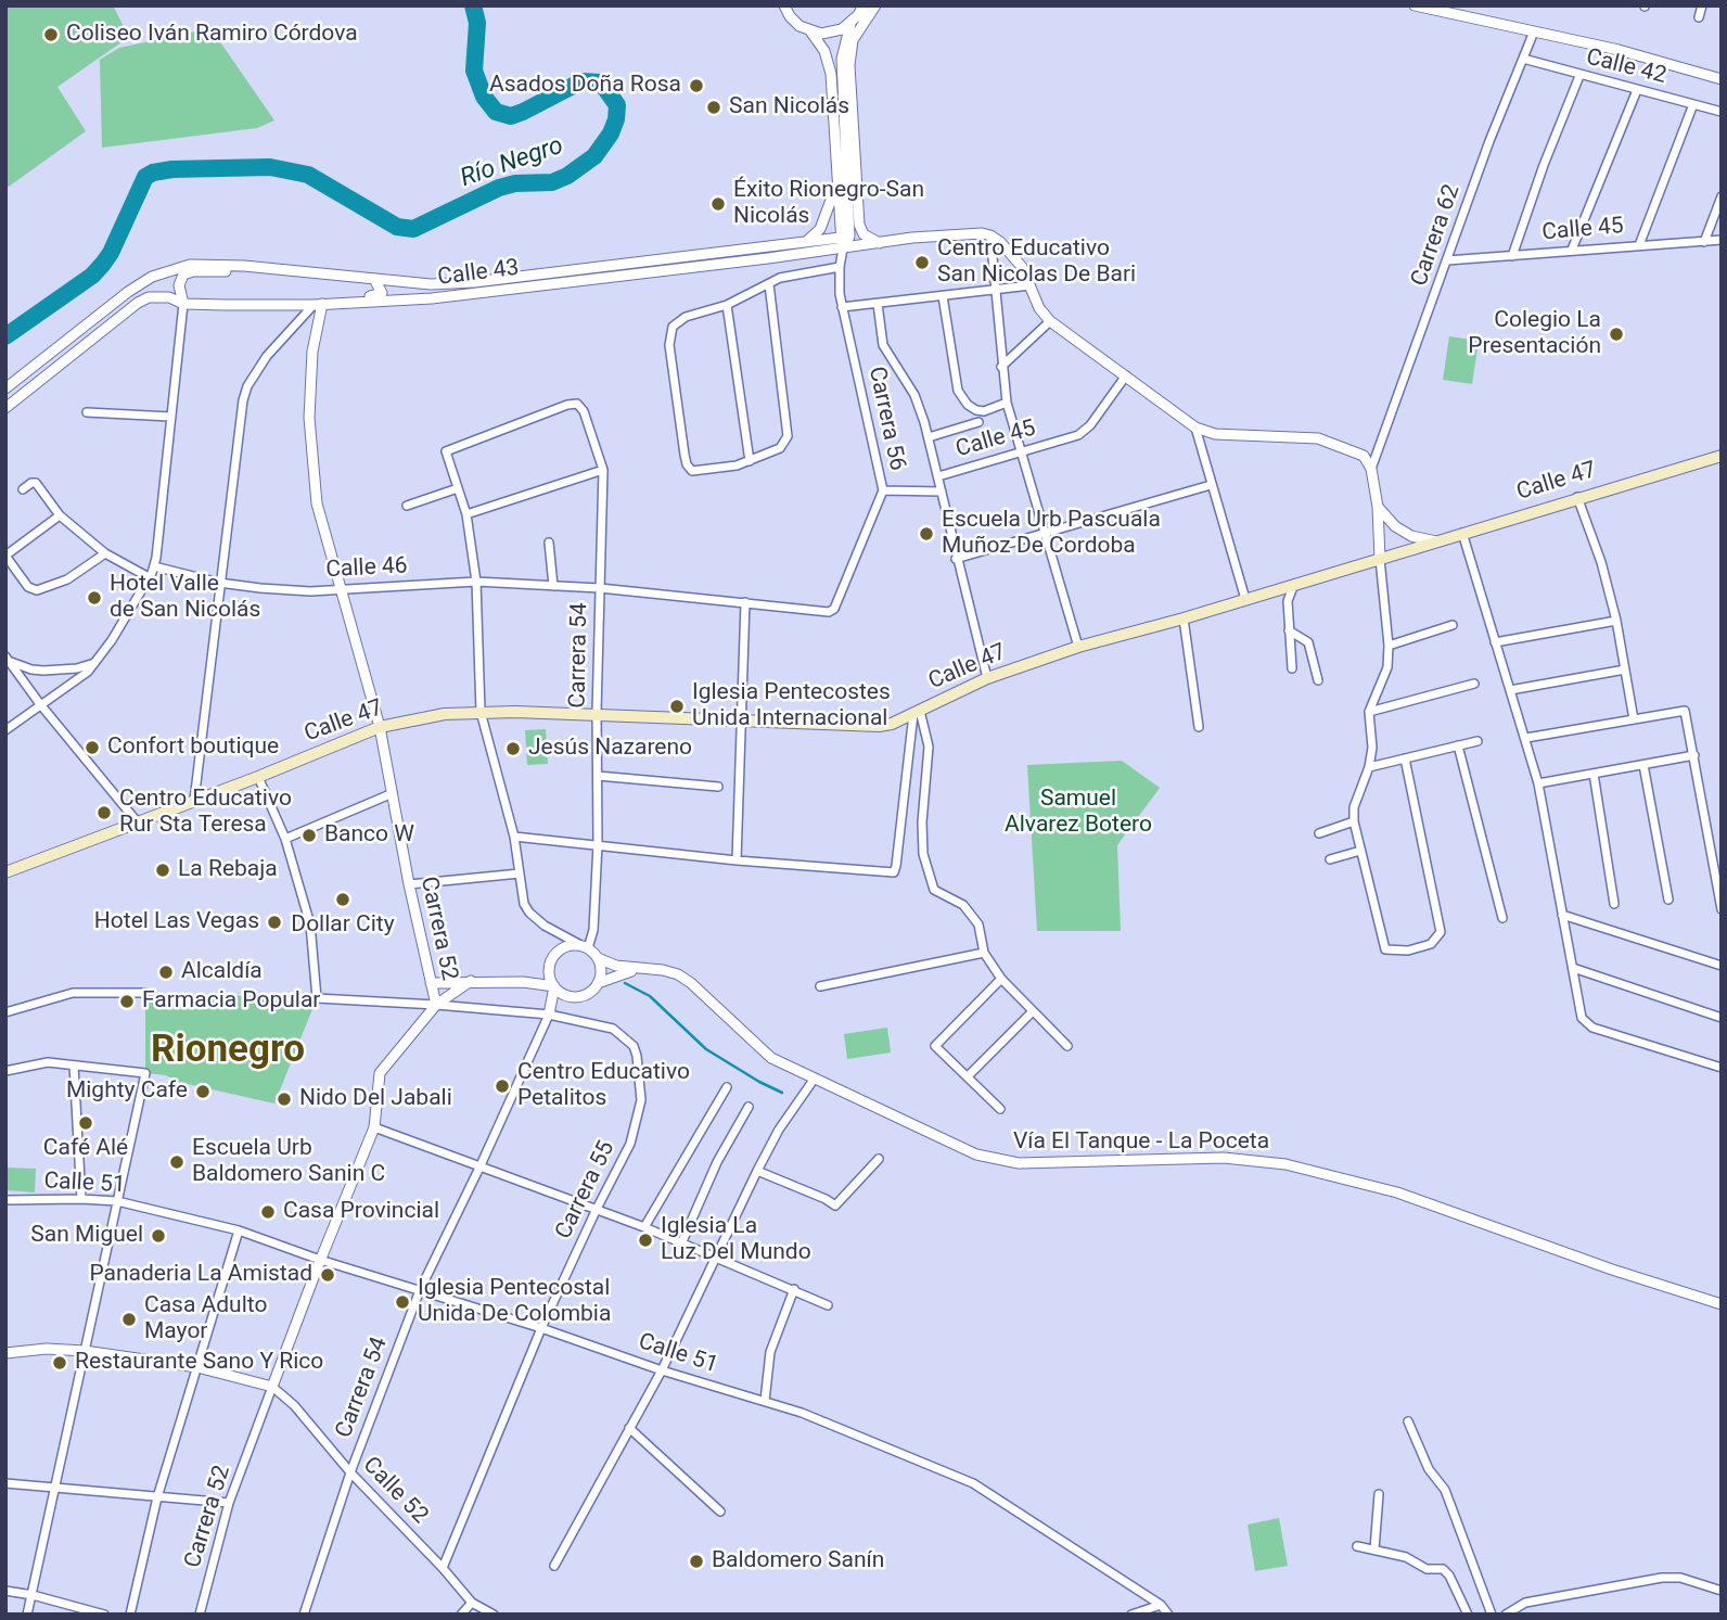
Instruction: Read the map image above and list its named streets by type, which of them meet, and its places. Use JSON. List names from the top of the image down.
{
  "streets": {
    "main road": ["Calle 47"],
    "street": [
      "Calle 42",
      "Calle 45",
      "Carrera 62",
      "Calle 43",
      "Carrera 56",
      "Calle 46",
      "Carrera 54",
      "Carrera 52",
      "Vía El Tanque - La Poceta",
      "Calle 51",
      "Carrera 55",
      "Calle 52"
    ]
  },
  "crossings": [
    ["Calle 42", "Carrera 62"],
    ["Calle 45", "Carrera 62"],
    ["Calle 45", "Carrera 56"],
    ["Calle 43", "Carrera 56"],
    ["Calle 43", "Carrera 52"],
    ["Carrera 56", "Calle 46"],
    ["Calle 47", "Carrera 54"],
    ["Calle 47", "Carrera 52"],
    ["Calle 46", "Carrera 54"],
    ["Calle 46", "Carrera 52"],
    ["Carrera 54", "Vía El Tanque - La Poceta"],
    ["Carrera 54", "Calle 51"],
    ["Carrera 54", "Carrera 55"],
    ["Carrera 54", "Calle 52"],
    ["Carrera 52", "Calle 51"],
    ["Carrera 52", "Calle 52"],
    ["Calle 51", "Carrera 55"],
    ["Carrera 55", "Calle 52"]
  ],
  "districts": ["Rionegro"],
  "water": ["Río Negro"],
  "parks": ["Samuel Alvarez Botero"],
  "places": [
    "Coliseo Iván Ramiro Córdova",
    "Asados Doña Rosa",
    "San Nicolás",
    "Éxito Rionegro-San Nicolás",
    "Centro Educativo San Nicolas De Bari",
    "Colegio La Presentación",
    "Escuela Urb Pascuala Muñoz De Cordoba",
    "Hotel Valle de San Nicolás",
    "Iglesia Pentecostes Unida Internacional",
    "Confort boutique",
    "Jesús Nazareno",
    "Centro Educativo Rur Sta Teresa",
    "Banco W",
    "La Rebaja",
    "Dollar City",
    "Hotel Las Vegas",
    "Alcaldía",
    "Farmacia Popular",
    "Centro Educativo Petalitos",
    "Mighty Cafe",
    "Nido Del Jabali",
    "Café Alé",
    "Escuela Urb Baldomero Sanin C",
    "Casa Provincial",
    "San Miguel",
    "Iglesia La Luz Del Mundo",
    "Panaderia La Amistad",
    "Iglesia Pentecostal Unida De Colombia",
    "Casa Adulto Mayor",
    "Restaurante Sano Y Rico",
    "Baldomero Sanín"
  ]
}
